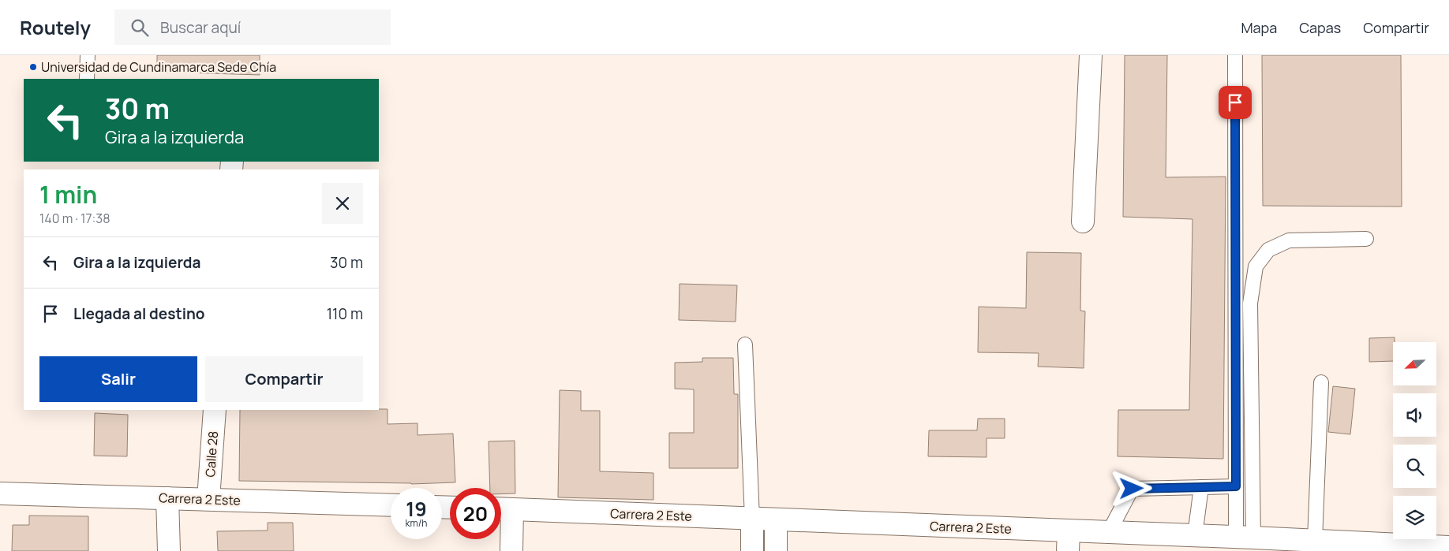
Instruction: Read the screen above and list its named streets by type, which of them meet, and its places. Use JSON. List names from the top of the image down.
{
  "streets": {
    "street": ["Calle 28", "Carrera 2 Este"]
  },
  "crossings": [
    ["Calle 28", "Carrera 2 Este"]
  ],
  "places": ["Universidad de Cundinamarca Sede Chía"],
  "north": "bottom left",
  "page": {
    "header": "Routely",
    "search": "Buscar aquí",
    "nav": ["Mapa", "Capas", "Compartir"],
    "turn": ["30 m", "Gira a la izquierda"],
    "heading": ["1 min", "140 m · 17:38"],
    "list": [
      {
        "name": "Gira a la izquierda",
        "value": "30 m"
      },
      {
        "name": "Llegada al destino",
        "value": "110 m"
      }
    ],
    "buttons": ["Salir", "Compartir"],
    "speed": "19 km/h",
    "limit": "20"
  }
}
